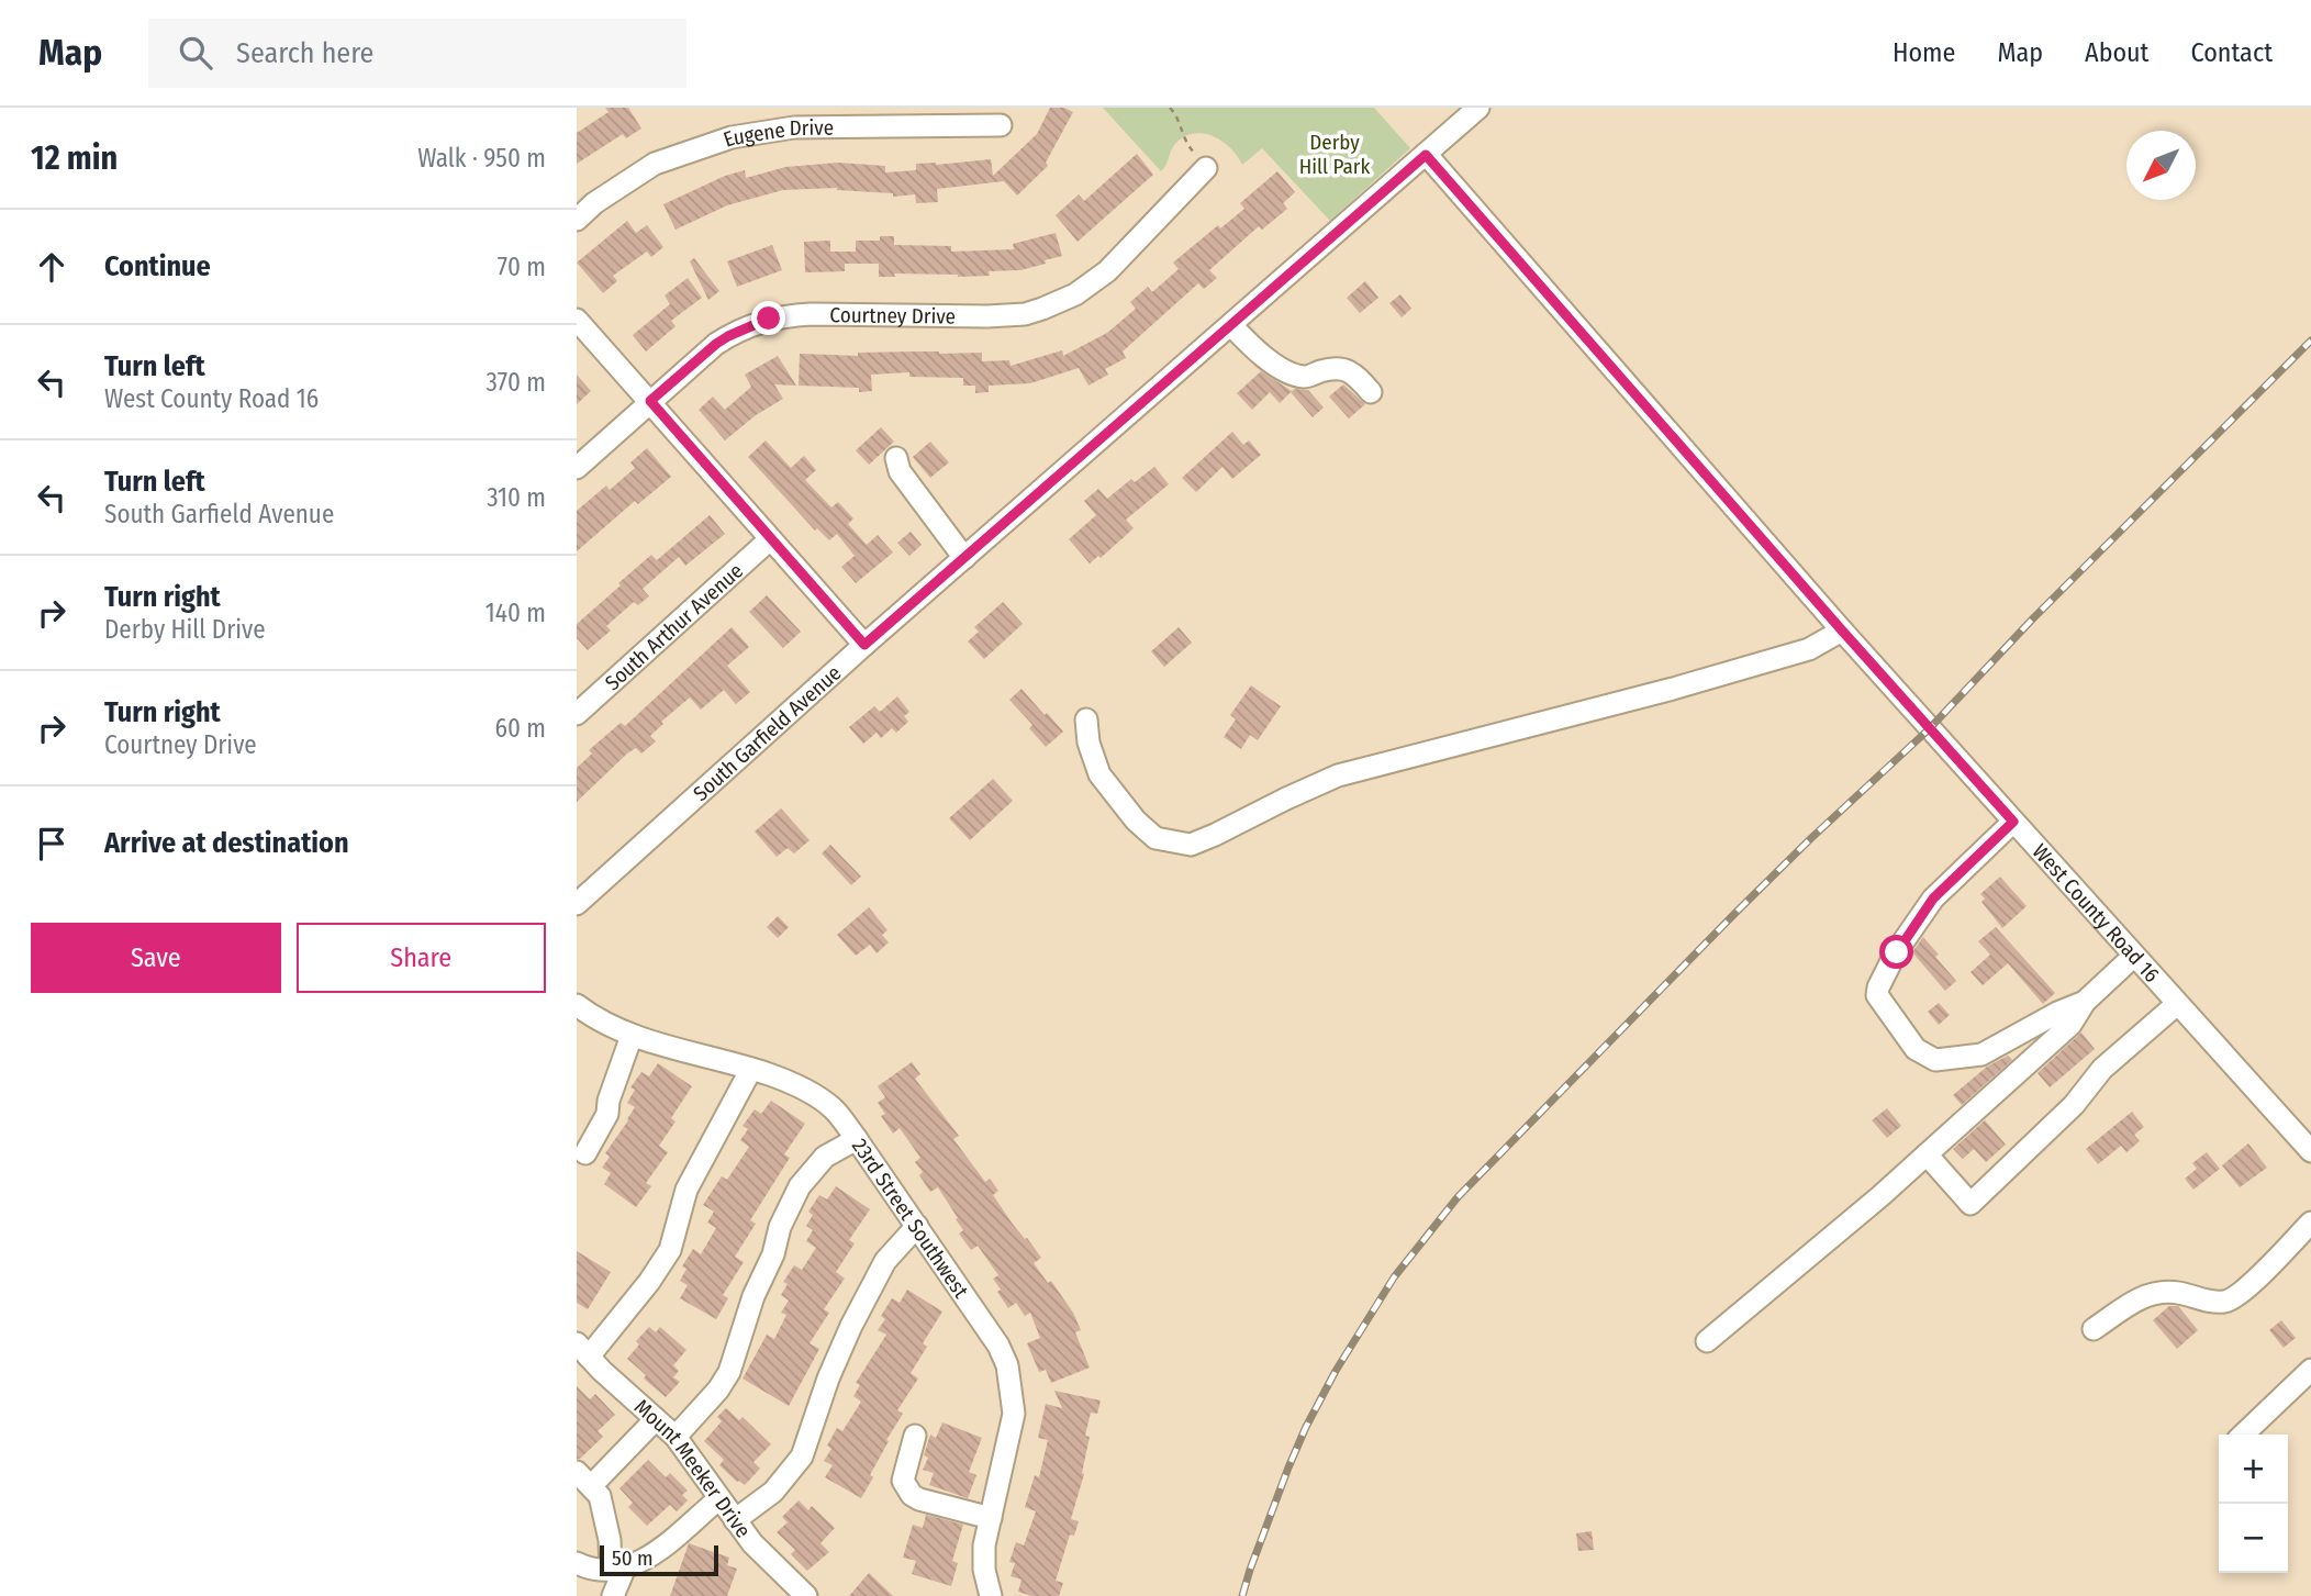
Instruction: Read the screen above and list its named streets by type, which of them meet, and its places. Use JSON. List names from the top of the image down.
{
  "streets": {
    "street": [
      "Eugene Drive",
      "Courtney Drive",
      "South Arthur Avenue",
      "South Garfield Avenue",
      "West County Road 16",
      "23rd Street Southwest",
      "Mount Meeker Drive"
    ]
  },
  "crossings": [
    ["South Garfield Avenue", "West County Road 16"]
  ],
  "parks": ["Derby Hill Park"],
  "scale_bar": "50 m",
  "north": "bottom left",
  "page": {
    "header": "Map",
    "search": "Search here",
    "nav": [
      "Home",
      "Map",
      "About",
      "Contact"
    ],
    "heading": ["12 min", "Walk · 950 m"],
    "list": [
      ["Continue", "70 m"],
      ["Turn left", "West County Road 16", "370 m"],
      ["Turn left", "South Garfield Avenue", "310 m"],
      ["Turn right", "Derby Hill Drive", "140 m"],
      ["Turn right", "Courtney Drive", "60 m"],
      "Arrive at destination"
    ],
    "buttons": ["Save", "Share"],
    "map_buttons": ["+", "−"],
    "scale": "50 m"
  }
}
